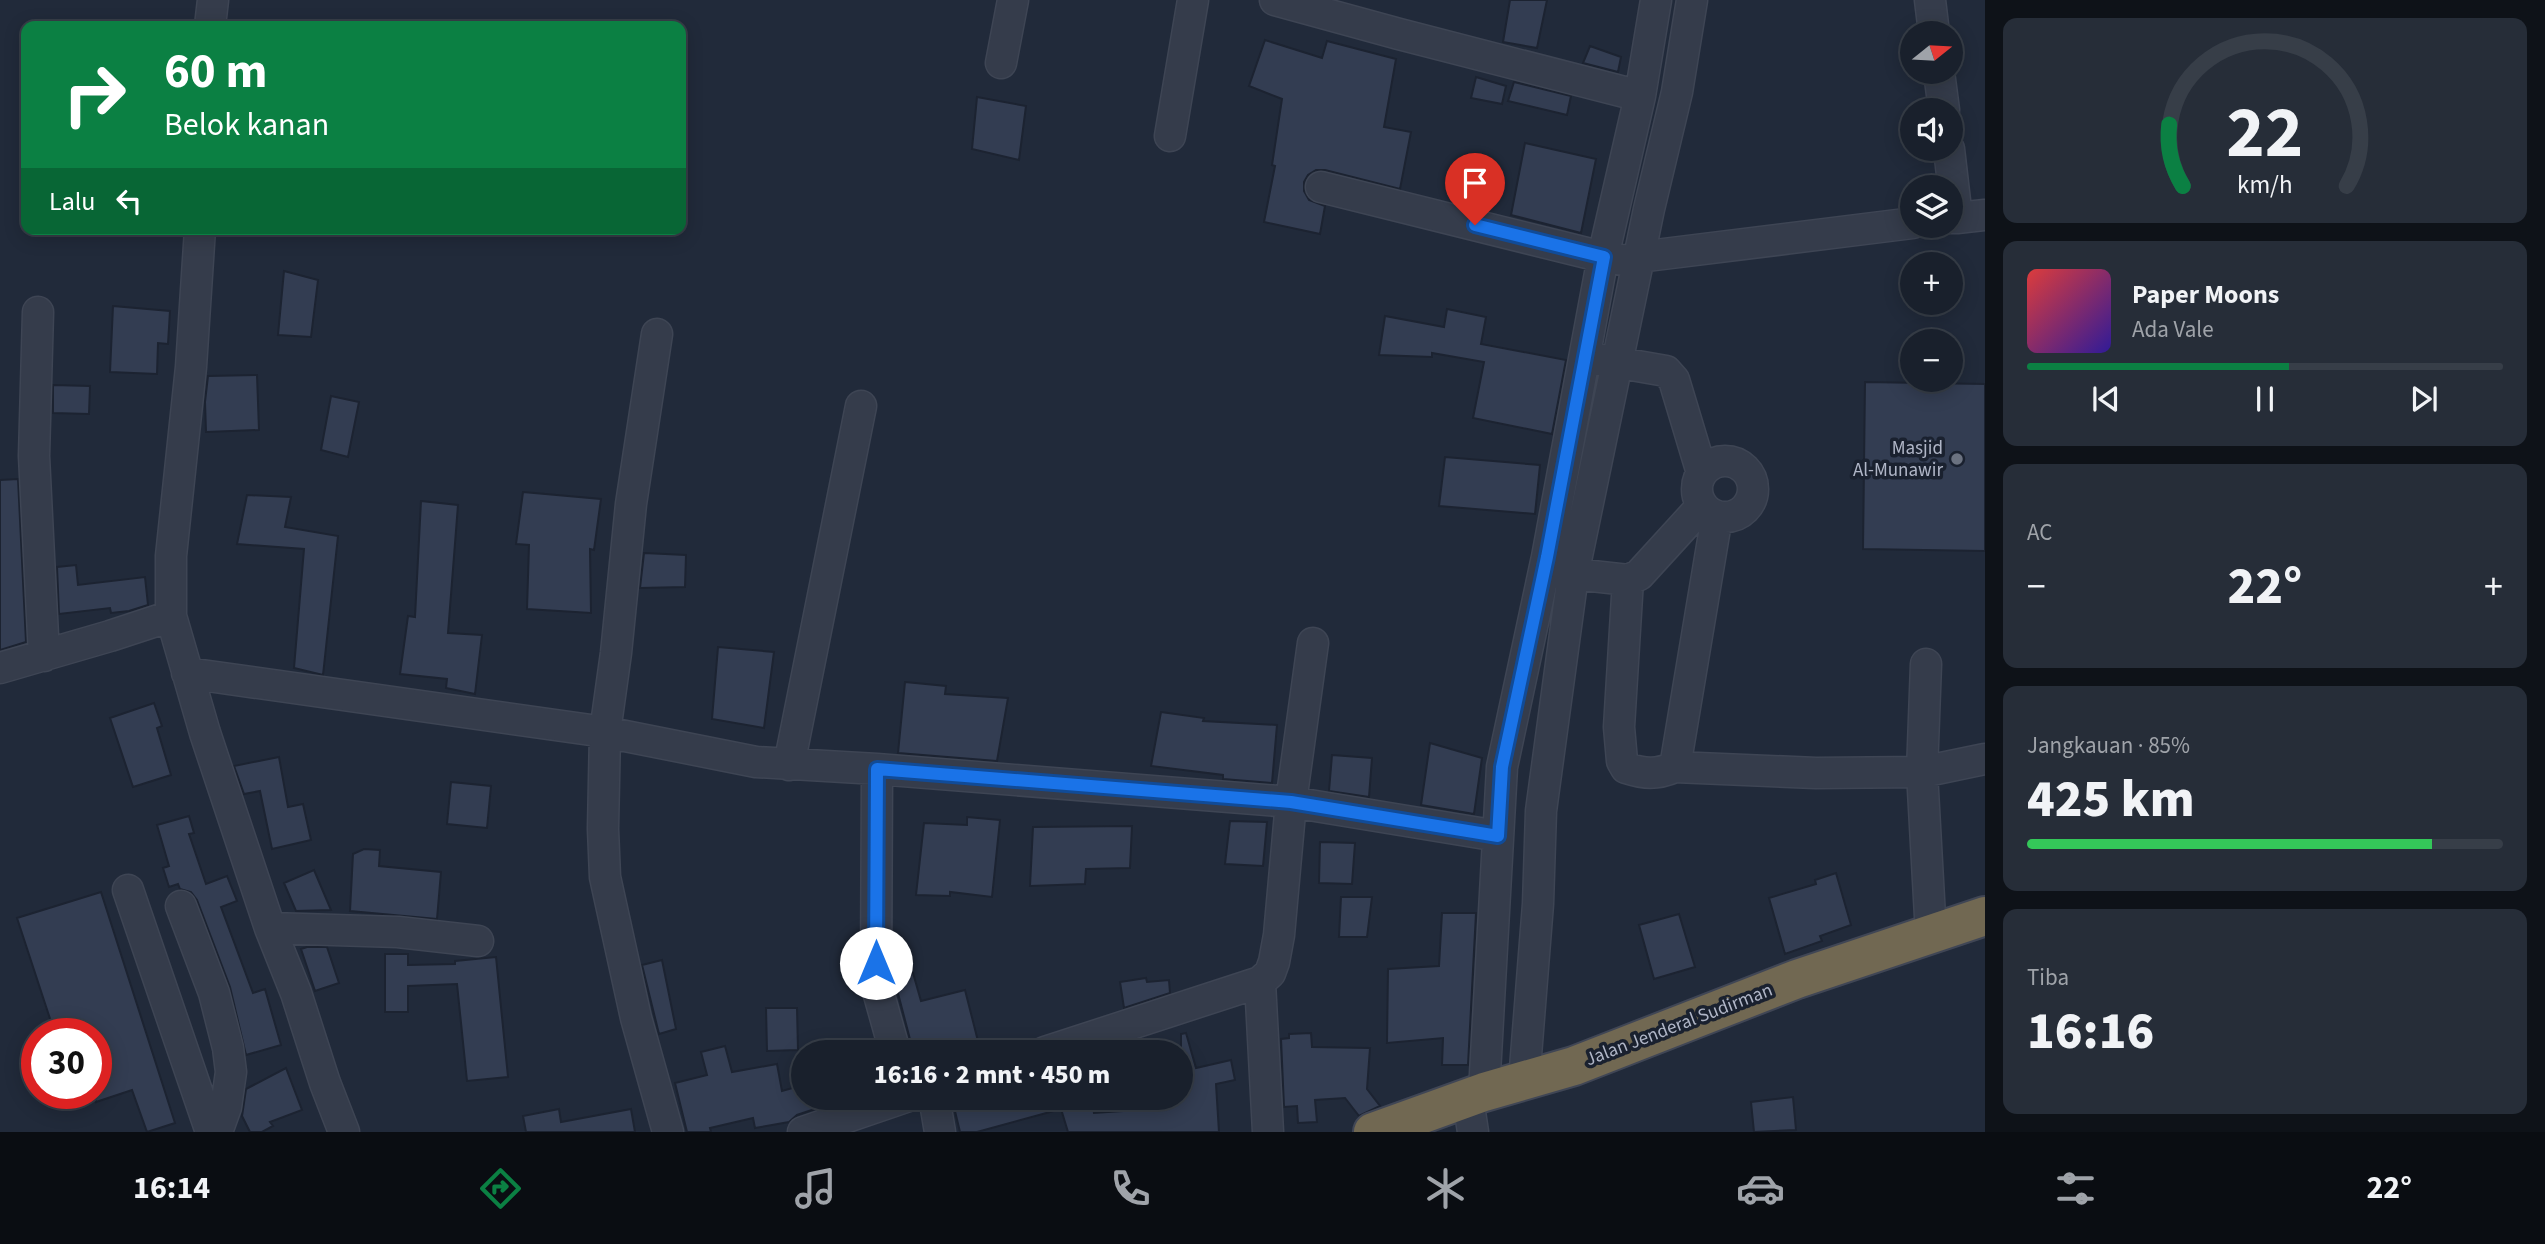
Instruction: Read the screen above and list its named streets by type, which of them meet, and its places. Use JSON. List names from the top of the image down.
{
  "streets": {
    "highway": ["Jalan Jenderal Sudirman"]
  },
  "places": ["Masjid Al-Munawir"],
  "north": "right",
  "page": {
    "map_buttons": ["+", "−"],
    "turn": ["60 m", "Belok kanan"],
    "then": "Lalu",
    "song": ["Paper Moons", "Ada Vale"],
    "tile": [
      "AC",
      ["Jangkauan · 85%", "425 km"],
      ["Tiba", "16:16"]
    ],
    "heat": ["−", "22°", "+"],
    "limit": "30",
    "trip": "16:16 · 2 mnt · 450 m",
    "tabs": ["16:14", "22°"],
    "gauge": ["22", "km/h"]
  }
}
